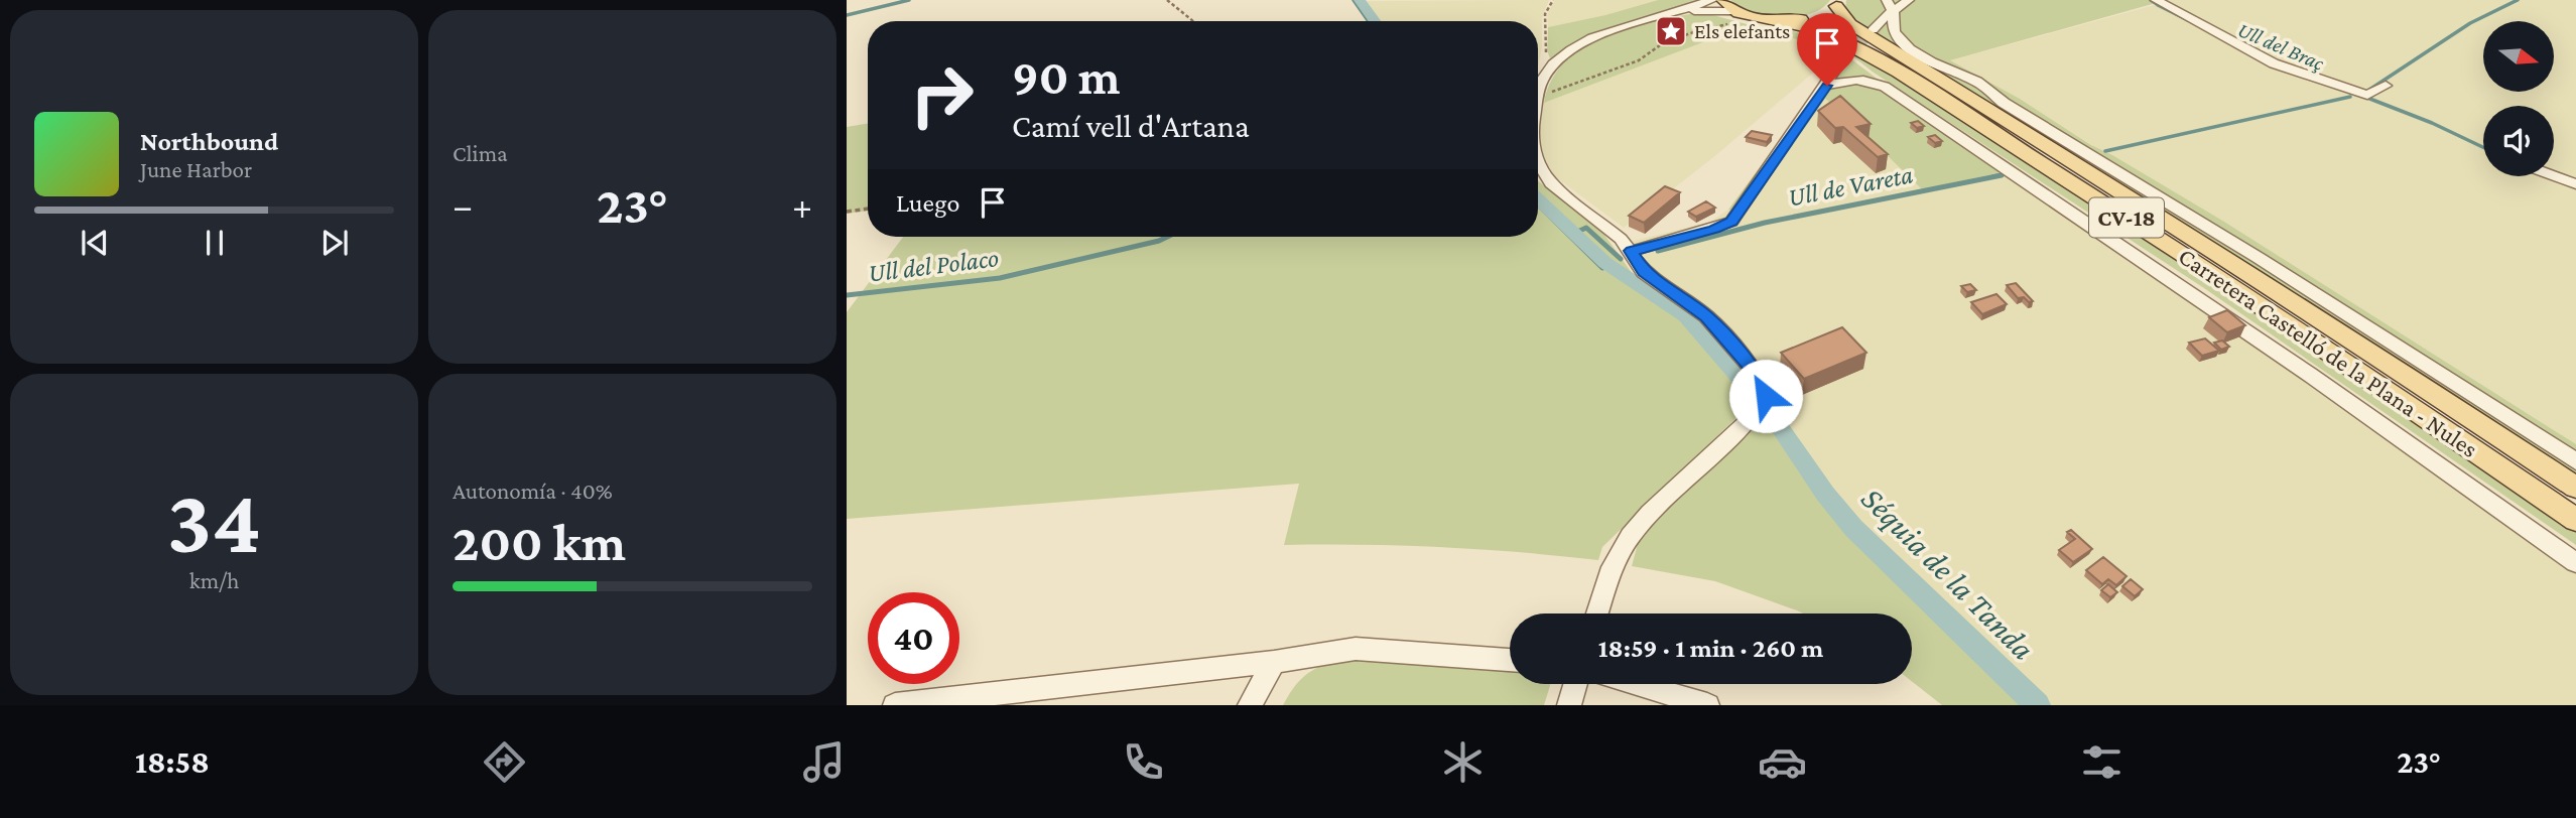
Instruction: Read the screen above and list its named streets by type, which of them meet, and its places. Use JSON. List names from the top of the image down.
{
  "streets": {
    "main road": ["CV-18", "Carretera Castelló de la Plana - Nules"]
  },
  "crossings": [
    ["CV-18", "Carretera Castelló de la Plana - Nules"]
  ],
  "water": [
    "Ull del Braç",
    "Ull de Vareta",
    "Ull del Polaco",
    "Séquia de la Tanda"
  ],
  "places": {
    "place": ["Els elefants"]
  },
  "north": "right",
  "page": {
    "tile": [
      "Clima",
      ["34", "km/h"],
      ["Autonomía · 40%", "200 km"]
    ],
    "turn": ["90 m", "Camí vell d'Artana"],
    "song": ["Northbound", "June Harbor"],
    "then": "Luego",
    "heat": ["−", "23°", "+"],
    "limit": "40",
    "trip": "18:59 · 1 min · 260 m",
    "tabs": ["18:58", "23°"]
  }
}
